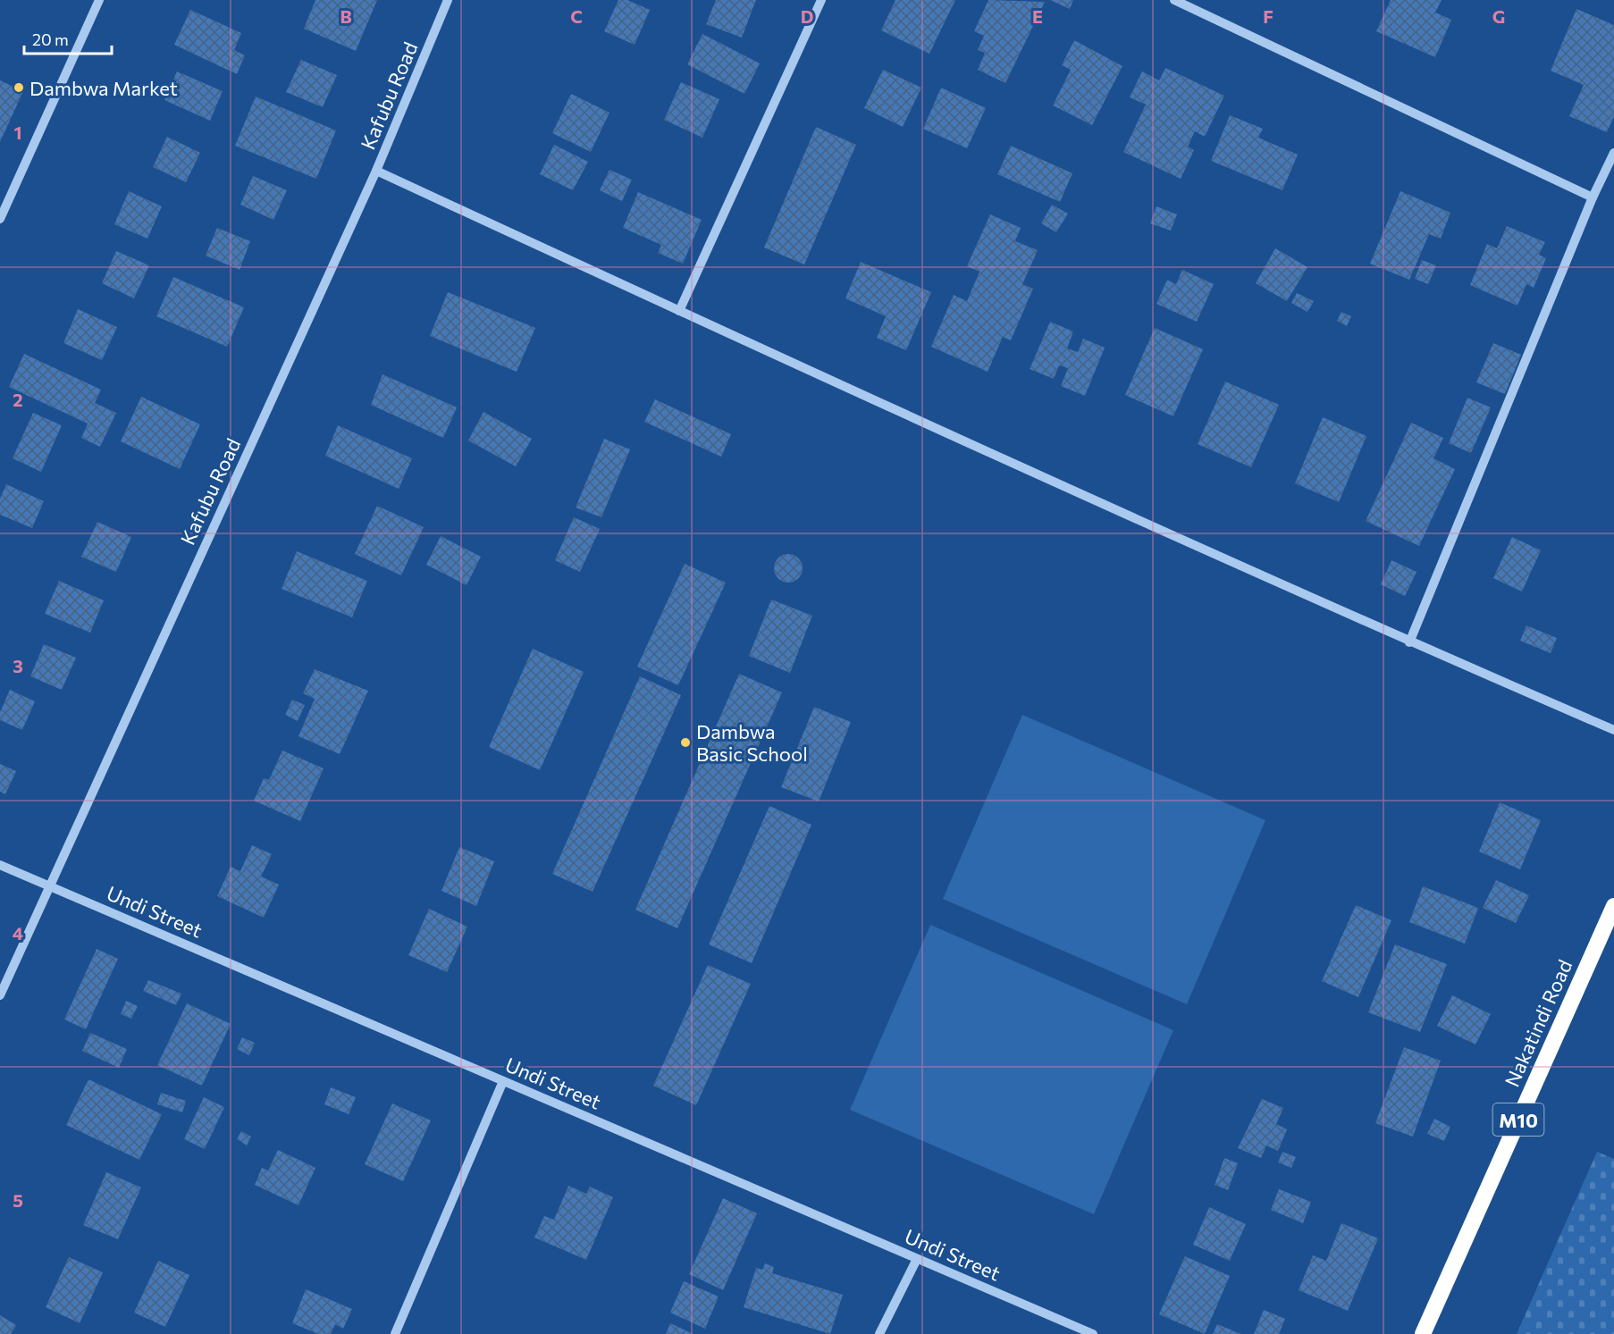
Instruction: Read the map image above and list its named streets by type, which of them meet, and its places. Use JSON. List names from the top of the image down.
{
  "streets": {
    "highway": ["Nakatindi Road", "M10"],
    "street": ["Kafubu Road", "Undi Street"]
  },
  "crossings": [
    ["Kafubu Road", "Undi Street"]
  ],
  "places": ["Dambwa Market", "Dambwa Basic School"],
  "scale_bar": "20 m",
  "grid": {
    "columns": [
      "B",
      "C",
      "D",
      "E",
      "F",
      "G"
    ],
    "rows": [
      "1",
      "2",
      "3",
      "4",
      "5"
    ]
  }
}
